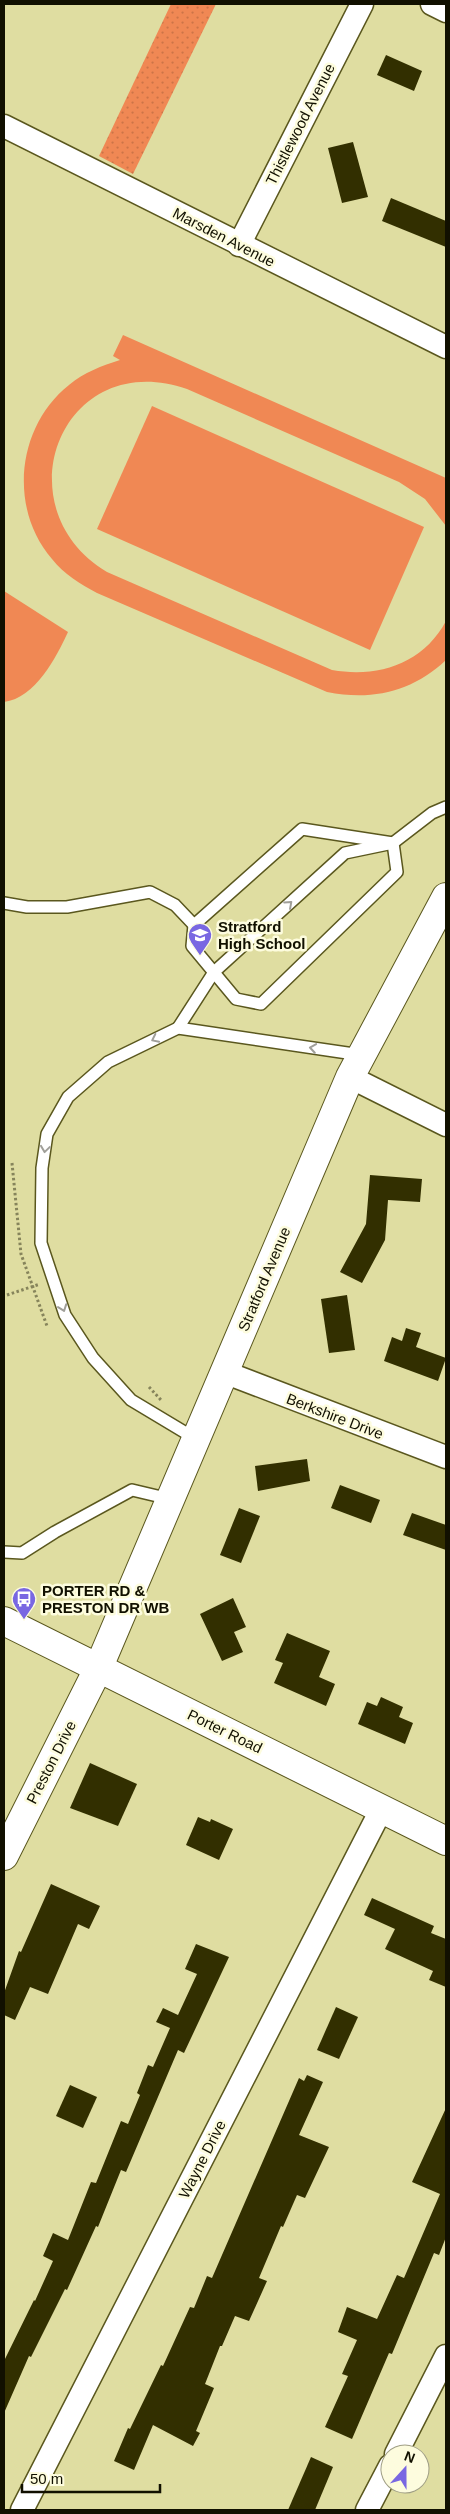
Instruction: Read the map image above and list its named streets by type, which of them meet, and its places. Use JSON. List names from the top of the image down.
{
  "streets": {
    "street": [
      "Thistlewood Avenue",
      "Marsden Avenue",
      "Stratford Avenue",
      "Berkshire Drive",
      "Porter Road",
      "Preston Drive",
      "Wayne Drive"
    ]
  },
  "crossings": [
    ["Thistlewood Avenue", "Marsden Avenue"],
    ["Stratford Avenue", "Berkshire Drive"],
    ["Stratford Avenue", "Porter Road"],
    ["Stratford Avenue", "Preston Drive"],
    ["Porter Road", "Preston Drive"],
    ["Porter Road", "Wayne Drive"]
  ],
  "places": {
    "school or university": ["Stratford High School"],
    "bus stop": ["PORTER RD & PRESTON DR WB"]
  },
  "scale_bar": "50 m",
  "north": "top"
}
